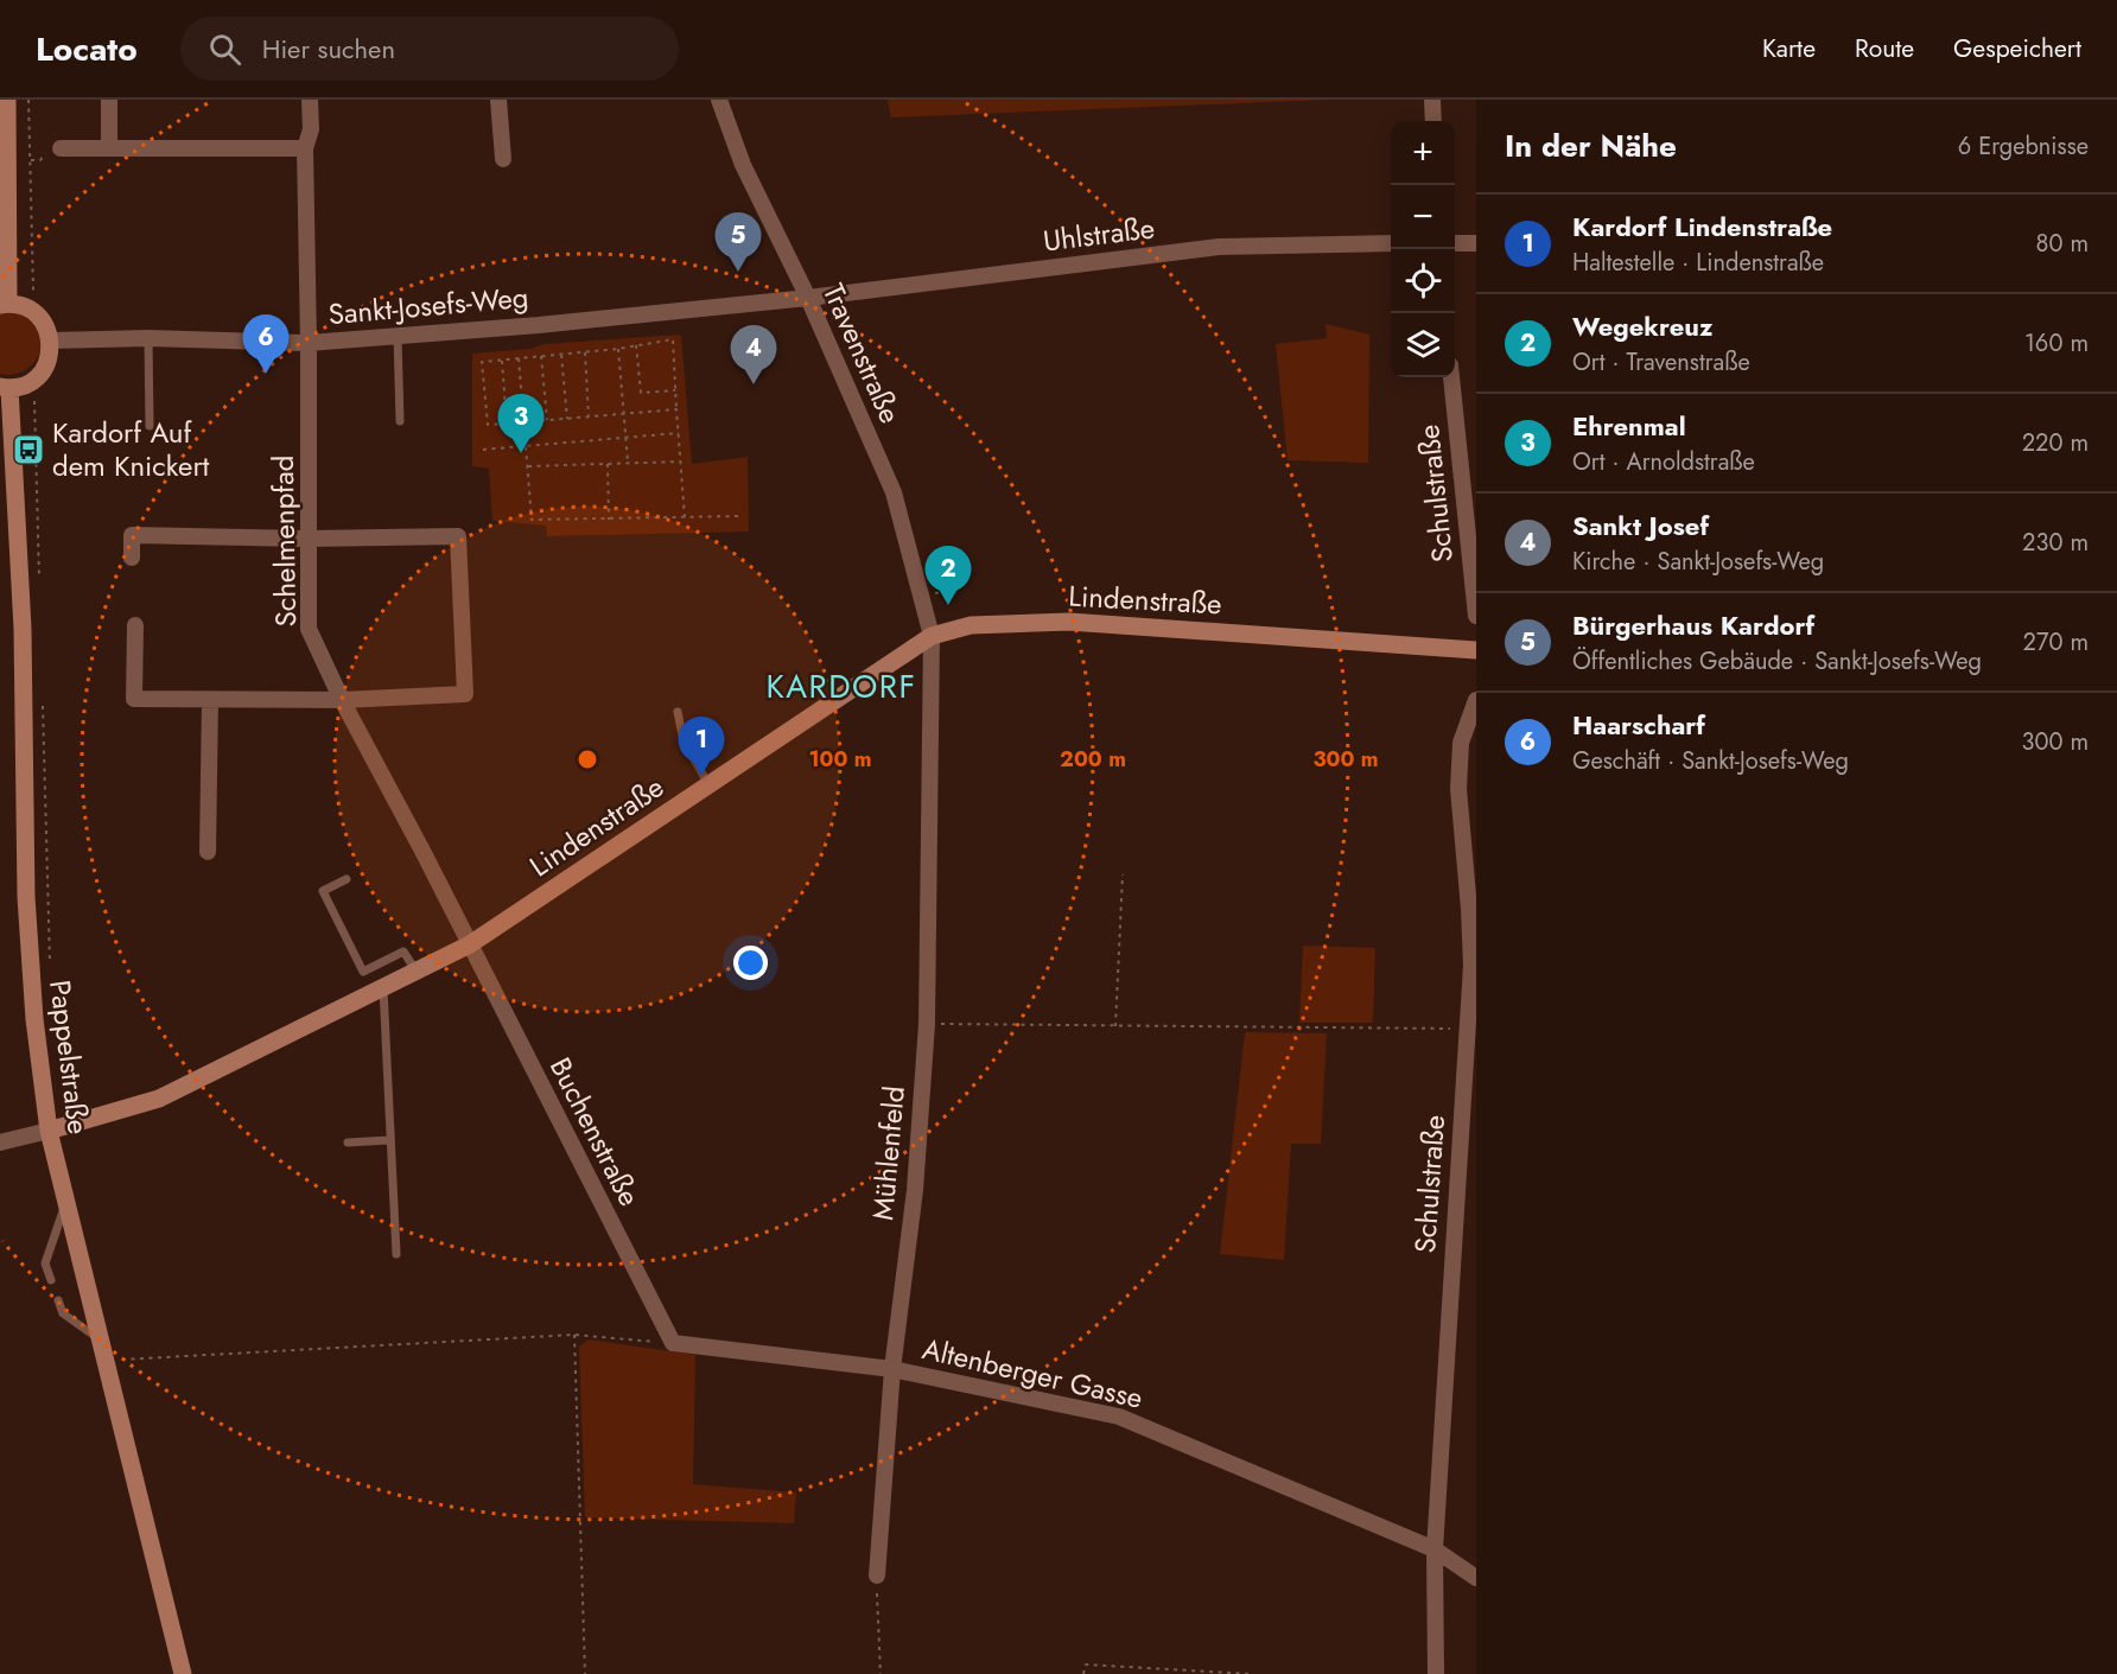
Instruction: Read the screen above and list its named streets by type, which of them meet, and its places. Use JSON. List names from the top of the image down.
{
  "streets": {
    "main road": ["Lindenstraße", "Pappelstraße"],
    "street": [
      "Uhlstraße",
      "Sankt-Josefs-Weg",
      "Travenstraße",
      "Schulstraße",
      "Schelmenpfad",
      "Buchenstraße",
      "Mühlenfeld",
      "Altenberger Gasse"
    ]
  },
  "crossings": [
    ["Uhlstraße", "Sankt-Josefs-Weg"],
    ["Uhlstraße", "Travenstraße"],
    ["Sankt-Josefs-Weg", "Travenstraße"],
    ["Sankt-Josefs-Weg", "Schelmenpfad"],
    ["Travenstraße", "Lindenstraße"],
    ["Travenstraße", "Mühlenfeld"],
    ["Schulstraße", "Altenberger Gasse"],
    ["Schelmenpfad", "Lindenstraße"],
    ["Schelmenpfad", "Buchenstraße"],
    ["Lindenstraße", "Pappelstraße"],
    ["Lindenstraße", "Buchenstraße"],
    ["Lindenstraße", "Mühlenfeld"],
    ["Buchenstraße", "Altenberger Gasse"],
    ["Mühlenfeld", "Altenberger Gasse"]
  ],
  "districts": ["KARDORF"],
  "places": {
    "bus stop": ["Kardorf Auf dem Knickert"]
  },
  "page": {
    "header": "Locato",
    "search": "Hier suchen",
    "nav": ["Karte", "Route", "Gespeichert"],
    "heading": ["In der Nähe", "6 Ergebnisse"],
    "map_buttons": ["+", "−"],
    "list": [
      {
        "mark": "1",
        "name": "Kardorf Lindenstraße",
        "note": "Haltestelle · Lindenstraße",
        "value": "80 m"
      },
      {
        "mark": "2",
        "name": "Wegekreuz",
        "note": "Ort · Travenstraße",
        "value": "160 m"
      },
      {
        "mark": "3",
        "name": "Ehrenmal",
        "note": "Ort · Arnoldstraße",
        "value": "220 m"
      },
      {
        "mark": "4",
        "name": "Sankt Josef",
        "note": "Kirche · Sankt-Josefs-Weg",
        "value": "230 m"
      },
      {
        "mark": "5",
        "name": "Bürgerhaus Kardorf",
        "note": "Öffentliches Gebäude · Sankt-Josefs-Weg",
        "value": "270 m"
      },
      {
        "mark": "6",
        "name": "Haarscharf",
        "note": "Geschäft · Sankt-Josefs-Weg",
        "value": "300 m"
      }
    ],
    "pins": [
      "5",
      "6",
      "4",
      "3",
      "2",
      "1"
    ]
  },
  "rings": ["100 m", "200 m", "300 m"]
}
